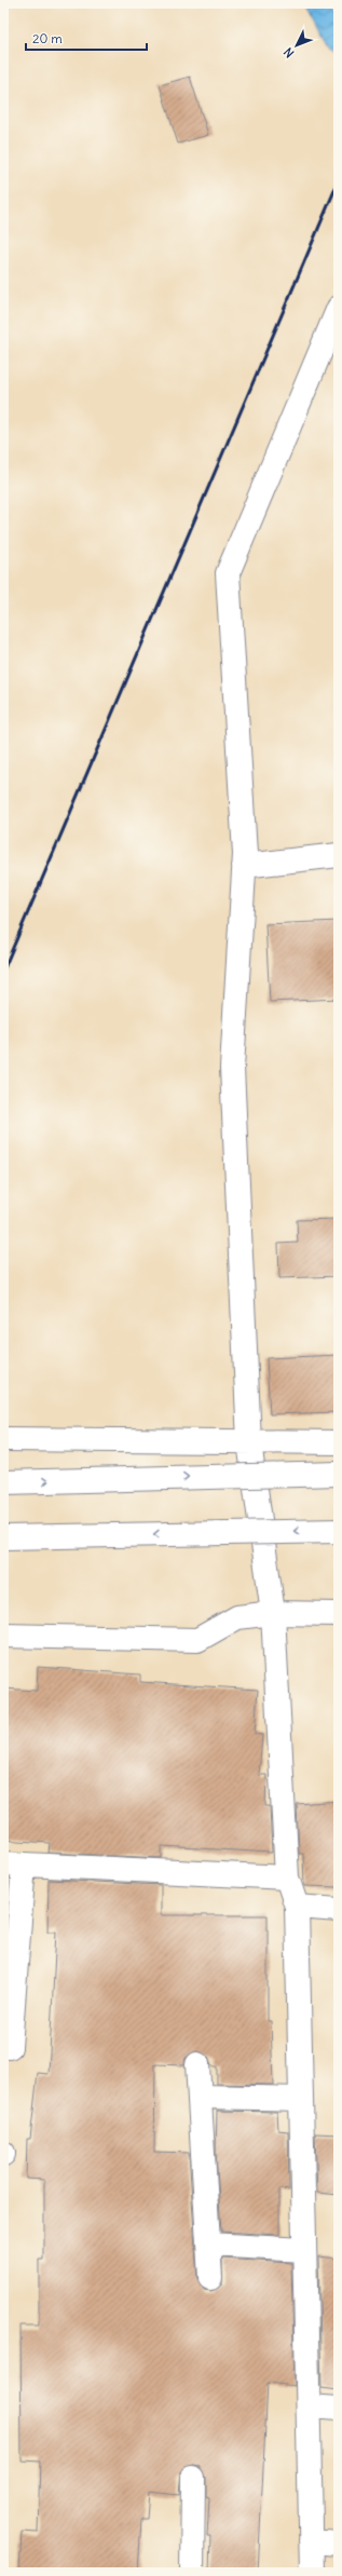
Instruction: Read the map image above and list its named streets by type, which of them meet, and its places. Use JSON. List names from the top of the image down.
{
  "scale_bar": "20 m",
  "north": "bottom left"
}
